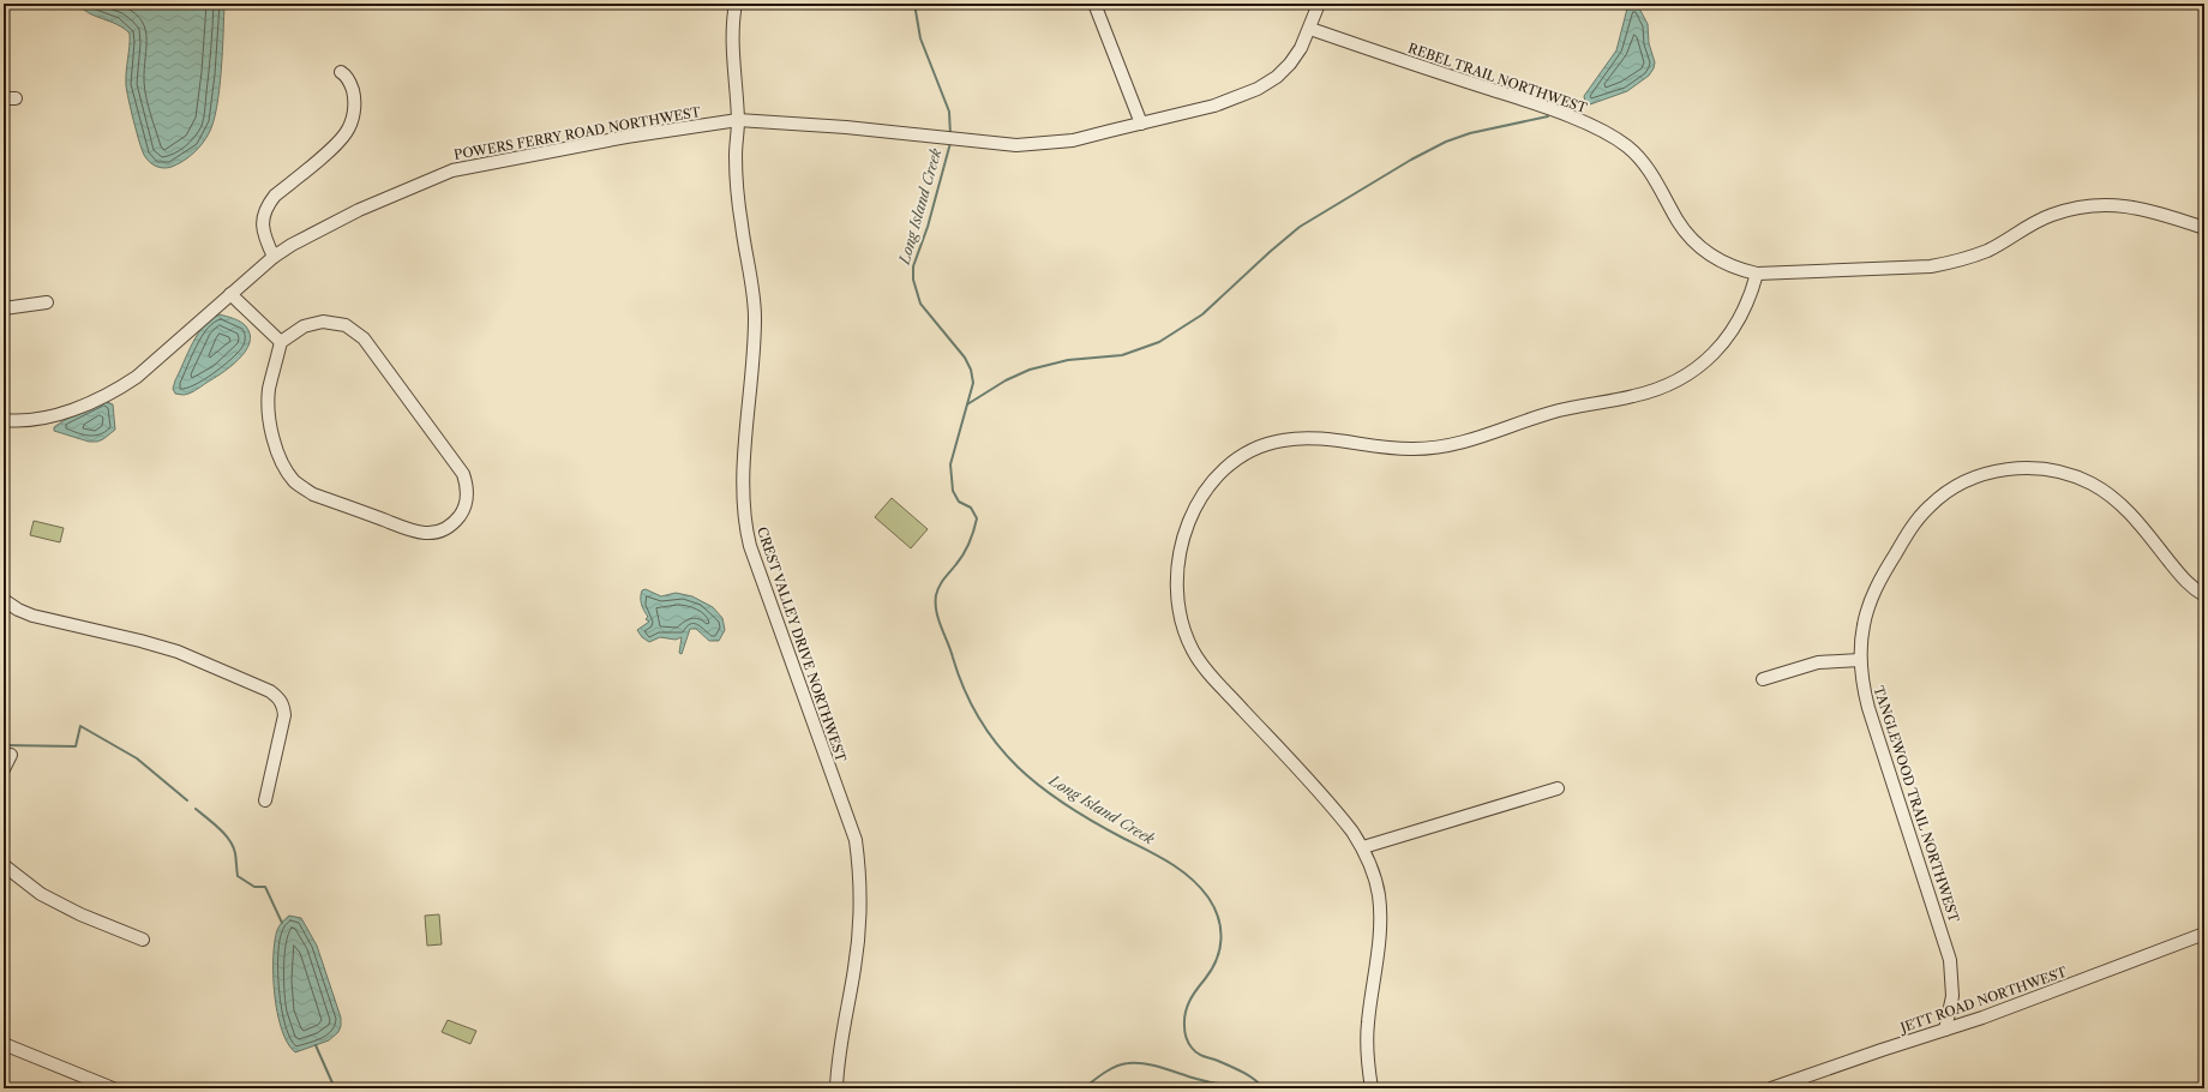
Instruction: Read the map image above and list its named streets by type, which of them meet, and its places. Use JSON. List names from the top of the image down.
{
  "streets": {
    "street": [
      "REBEL TRAIL NORTHWEST",
      "POWERS FERRY ROAD NORTHWEST",
      "CREST VALLEY DRIVE NORTHWEST",
      "TANGLEWOOD TRAIL NORTHWEST",
      "JETT ROAD NORTHWEST"
    ]
  },
  "crossings": [
    ["REBEL TRAIL NORTHWEST", "POWERS FERRY ROAD NORTHWEST"],
    ["POWERS FERRY ROAD NORTHWEST", "CREST VALLEY DRIVE NORTHWEST"],
    ["TANGLEWOOD TRAIL NORTHWEST", "JETT ROAD NORTHWEST"]
  ],
  "water": ["Long Island Creek"]
}
